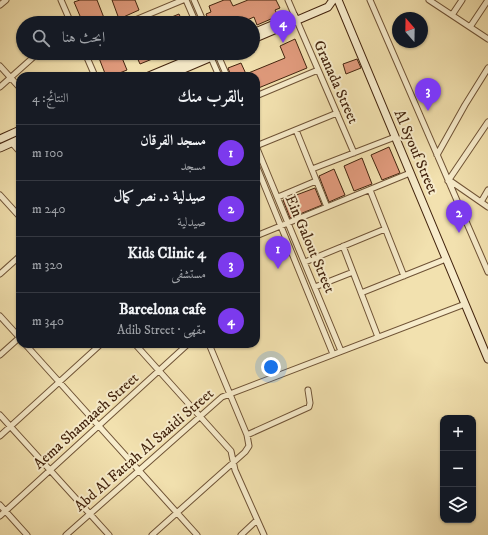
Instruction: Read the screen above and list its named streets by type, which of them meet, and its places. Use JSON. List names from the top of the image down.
{
  "streets": {
    "main road": ["Al Syouf Street"],
    "street": [
      "Granada Street",
      "Ein Galout Street",
      "Aema Shamaaeh Street",
      "Abd Al Fattah Al Saaidi Street"
    ]
  },
  "crossings": [
    ["Al Syouf Street", "Abd Al Fattah Al Saaidi Street"],
    ["Ein Galout Street", "Abd Al Fattah Al Saaidi Street"]
  ],
  "north": "top",
  "page": {
    "pins": [
      "4",
      "3",
      "2",
      "1"
    ],
    "search": "ابحث هنا",
    "heading": ["بالقرب منك", "النتائج: 4"],
    "list": [
      {
        "mark": "1",
        "name": "مسجد الفرقان",
        "note": "مسجد",
        "value": "100 m"
      },
      {
        "mark": "2",
        "name": "صيدلية د. نصر كمال",
        "note": "صيدلية",
        "value": "240 m"
      },
      {
        "mark": "3",
        "name": "4 Kids Clinic",
        "note": "مستشفى",
        "value": "320 m"
      },
      {
        "mark": "4",
        "name": "Barcelona cafe",
        "note": "مقهى · Adib Street",
        "value": "340 m"
      }
    ],
    "map_buttons": ["+", "−"]
  }
}
